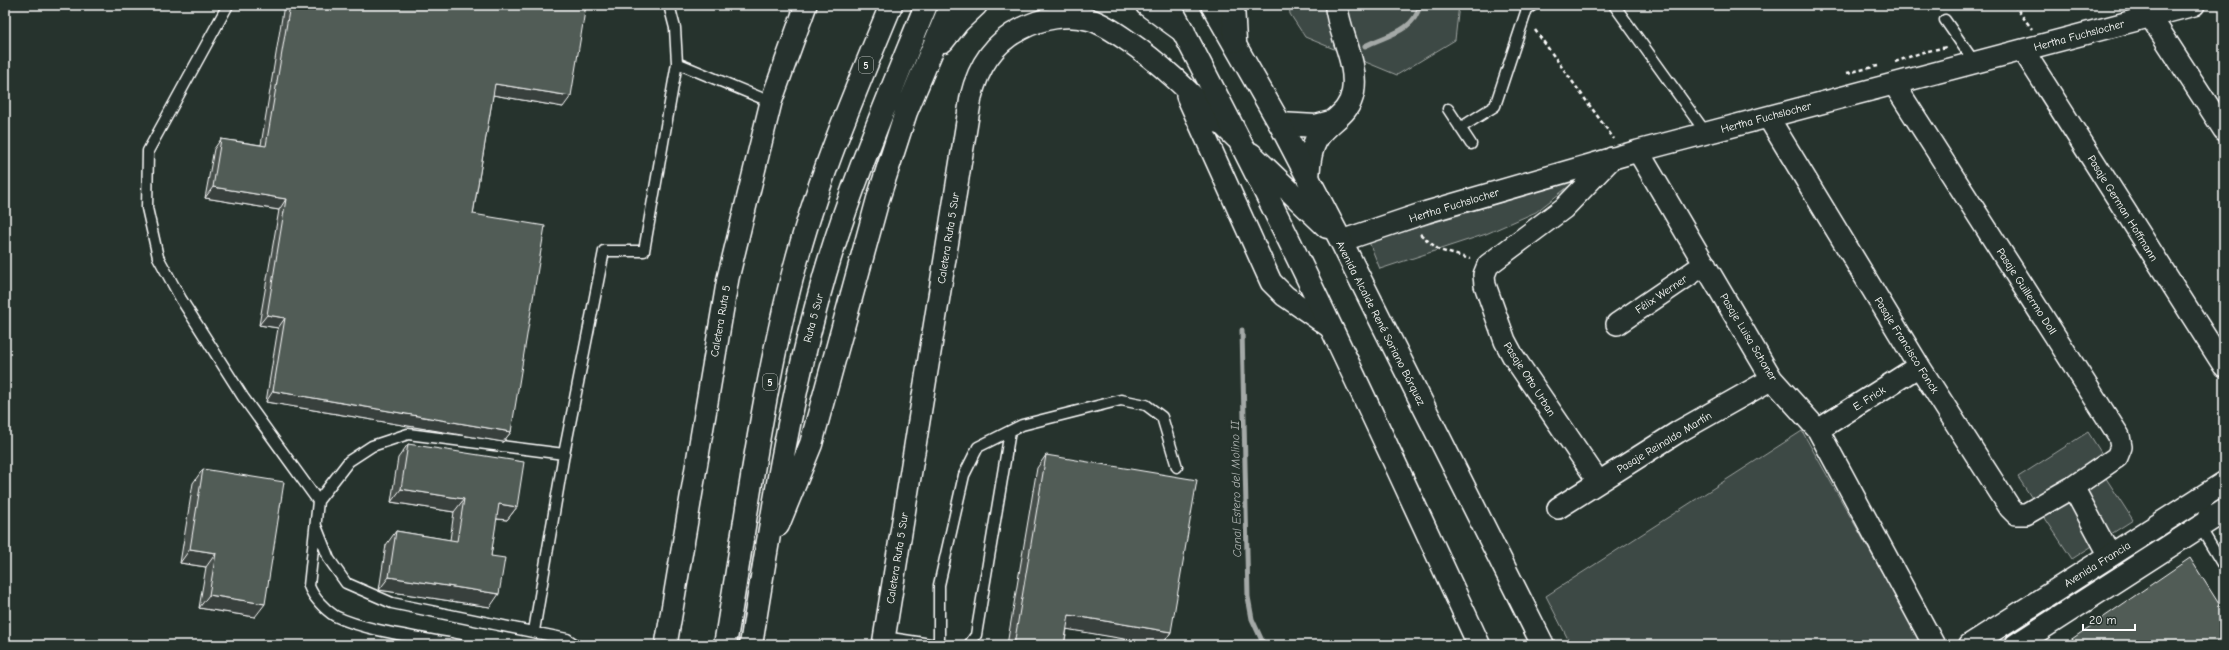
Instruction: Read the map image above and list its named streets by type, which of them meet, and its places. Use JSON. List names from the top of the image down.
{
  "streets": {
    "main road": [
      "5",
      "Ruta 5 Sur",
      "Avenida Alcalde René Soriano Bórquez",
      "Avenida Francia"
    ],
    "street": [
      "Hertha Fuchslocher",
      "Pasaje German Hoffmann",
      "Caletera Ruta 5 Sur",
      "Pasaje Guillermo Doll",
      "Félix Werner",
      "Caletera Ruta 5",
      "Pasaje Luisa Schoner",
      "Pasaje Francisco Fonck",
      "Pasaje Otto Urban",
      "E. Frick",
      "Pasaje Reinaldo Martín"
    ]
  },
  "crossings": [
    ["Hertha Fuchslocher", "Pasaje German Hoffmann"],
    ["Hertha Fuchslocher", "Pasaje Guillermo Doll"],
    ["Hertha Fuchslocher", "Avenida Alcalde René Soriano Bórquez"],
    ["Hertha Fuchslocher", "Pasaje Luisa Schoner"],
    ["Hertha Fuchslocher", "Pasaje Francisco Fonck"],
    ["Pasaje Guillermo Doll", "Pasaje Francisco Fonck"],
    ["Félix Werner", "Pasaje Luisa Schoner"],
    ["Pasaje Luisa Schoner", "E. Frick"],
    ["Pasaje Luisa Schoner", "Pasaje Reinaldo Martín"],
    ["Pasaje Francisco Fonck", "E. Frick"],
    ["Pasaje Otto Urban", "Pasaje Reinaldo Martín"]
  ],
  "water": ["Canal Estero del Molino II"],
  "scale_bar": "20 m"
}
